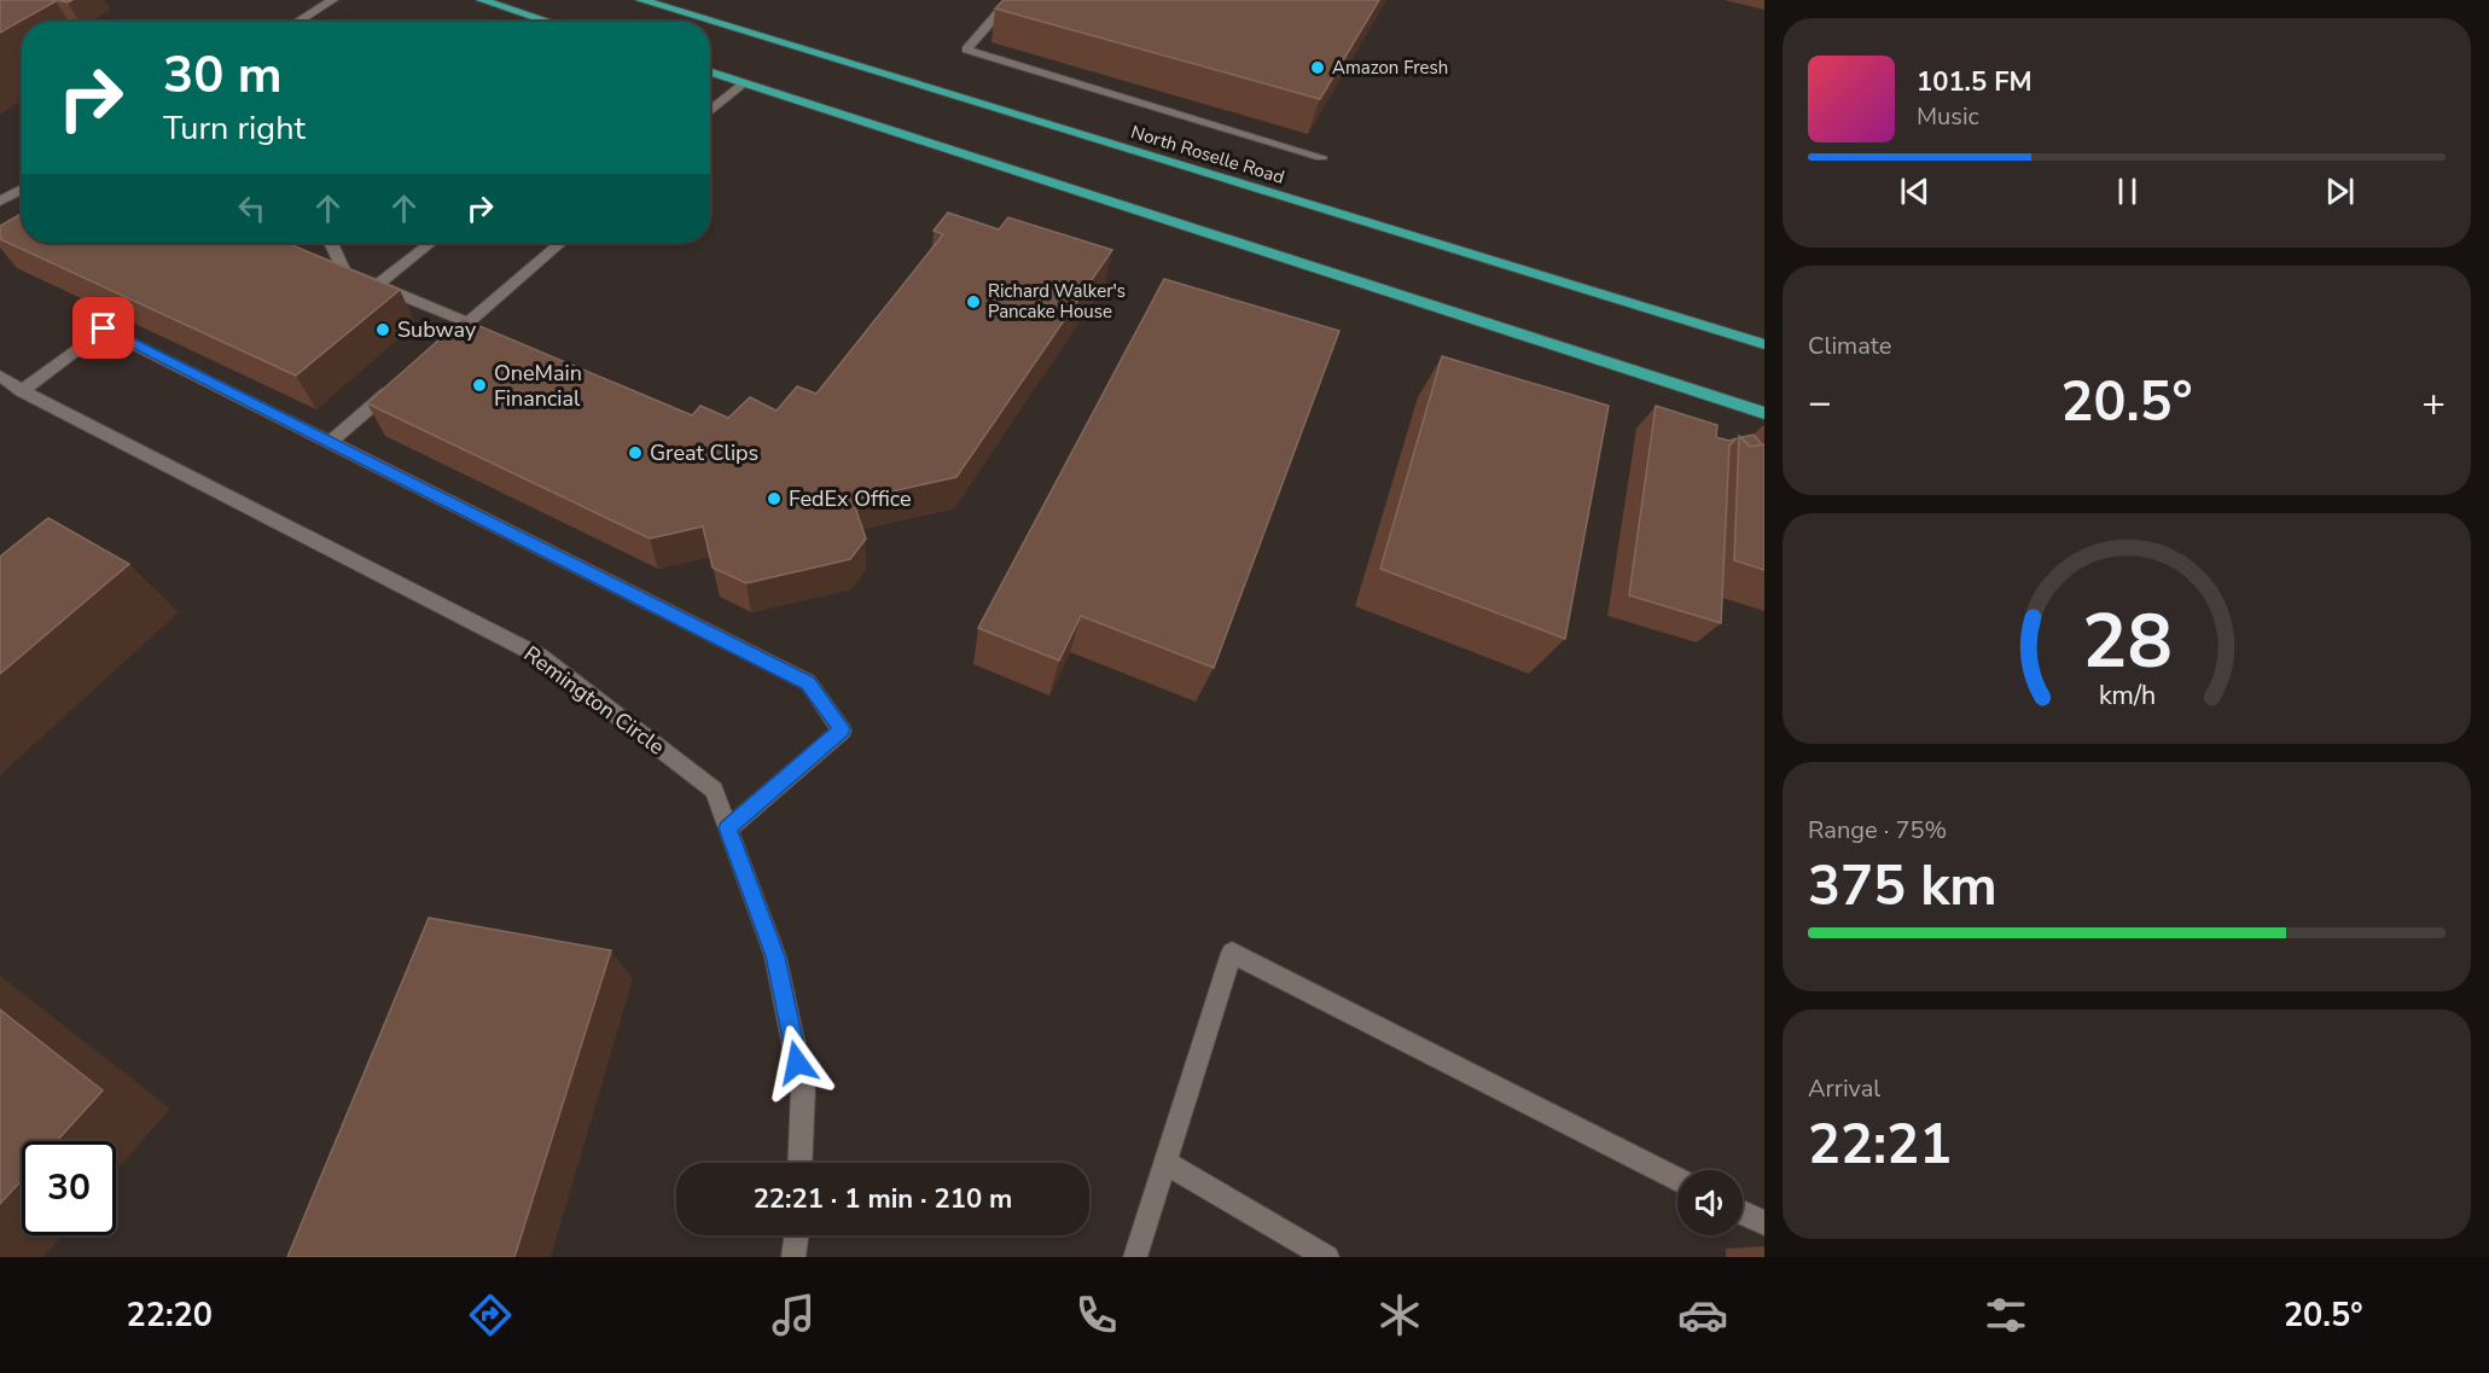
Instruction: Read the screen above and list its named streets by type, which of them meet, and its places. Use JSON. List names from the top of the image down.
{
  "streets": {
    "main road": ["North Roselle Road"],
    "street": ["Remington Circle"]
  },
  "places": [
    "Amazon Fresh",
    "Richard Walker's Pancake House",
    "Subway",
    "OneMain Financial",
    "Great Clips",
    "FedEx Office"
  ],
  "page": {
    "turn": ["30 m", "Turn right"],
    "song": ["101.5 FM", "Music"],
    "tile": [
      "Climate",
      ["Range · 75%", "375 km"],
      ["Arrival", "22:21"]
    ],
    "heat": ["−", "20.5°", "+"],
    "limit": "30",
    "trip": "22:21 · 1 min · 210 m",
    "tabs": ["22:20", "20.5°"],
    "gauge": ["28", "km/h"]
  }
}
